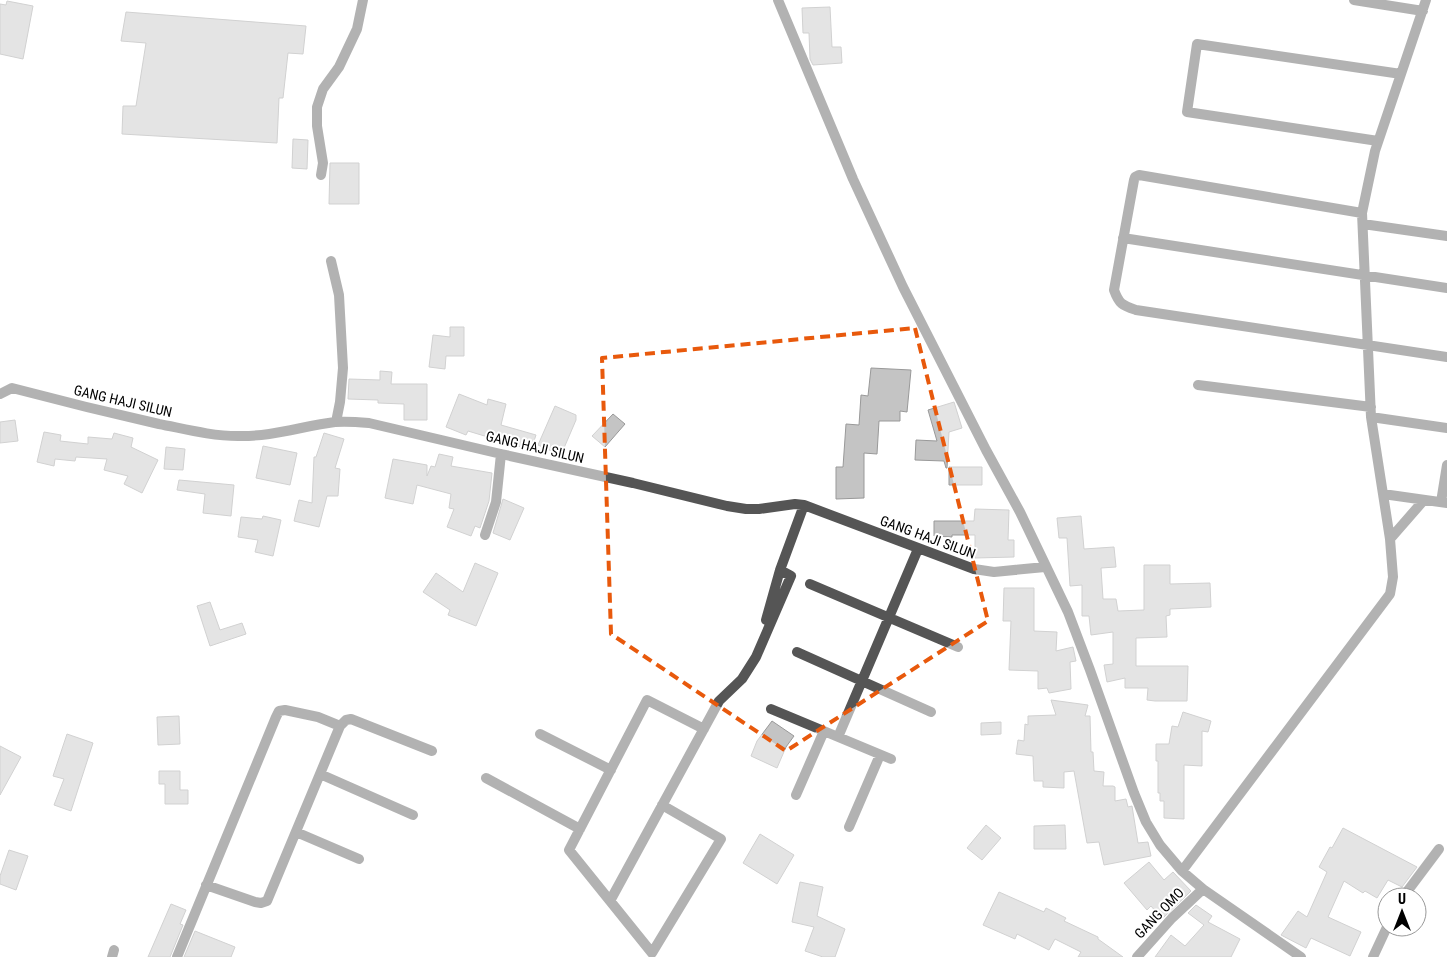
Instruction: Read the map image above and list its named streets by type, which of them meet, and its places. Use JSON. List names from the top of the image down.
{
  "streets": {
    "street": ["GANG HAJI SILUN", "GANG OMO"]
  },
  "north": "top"
}
